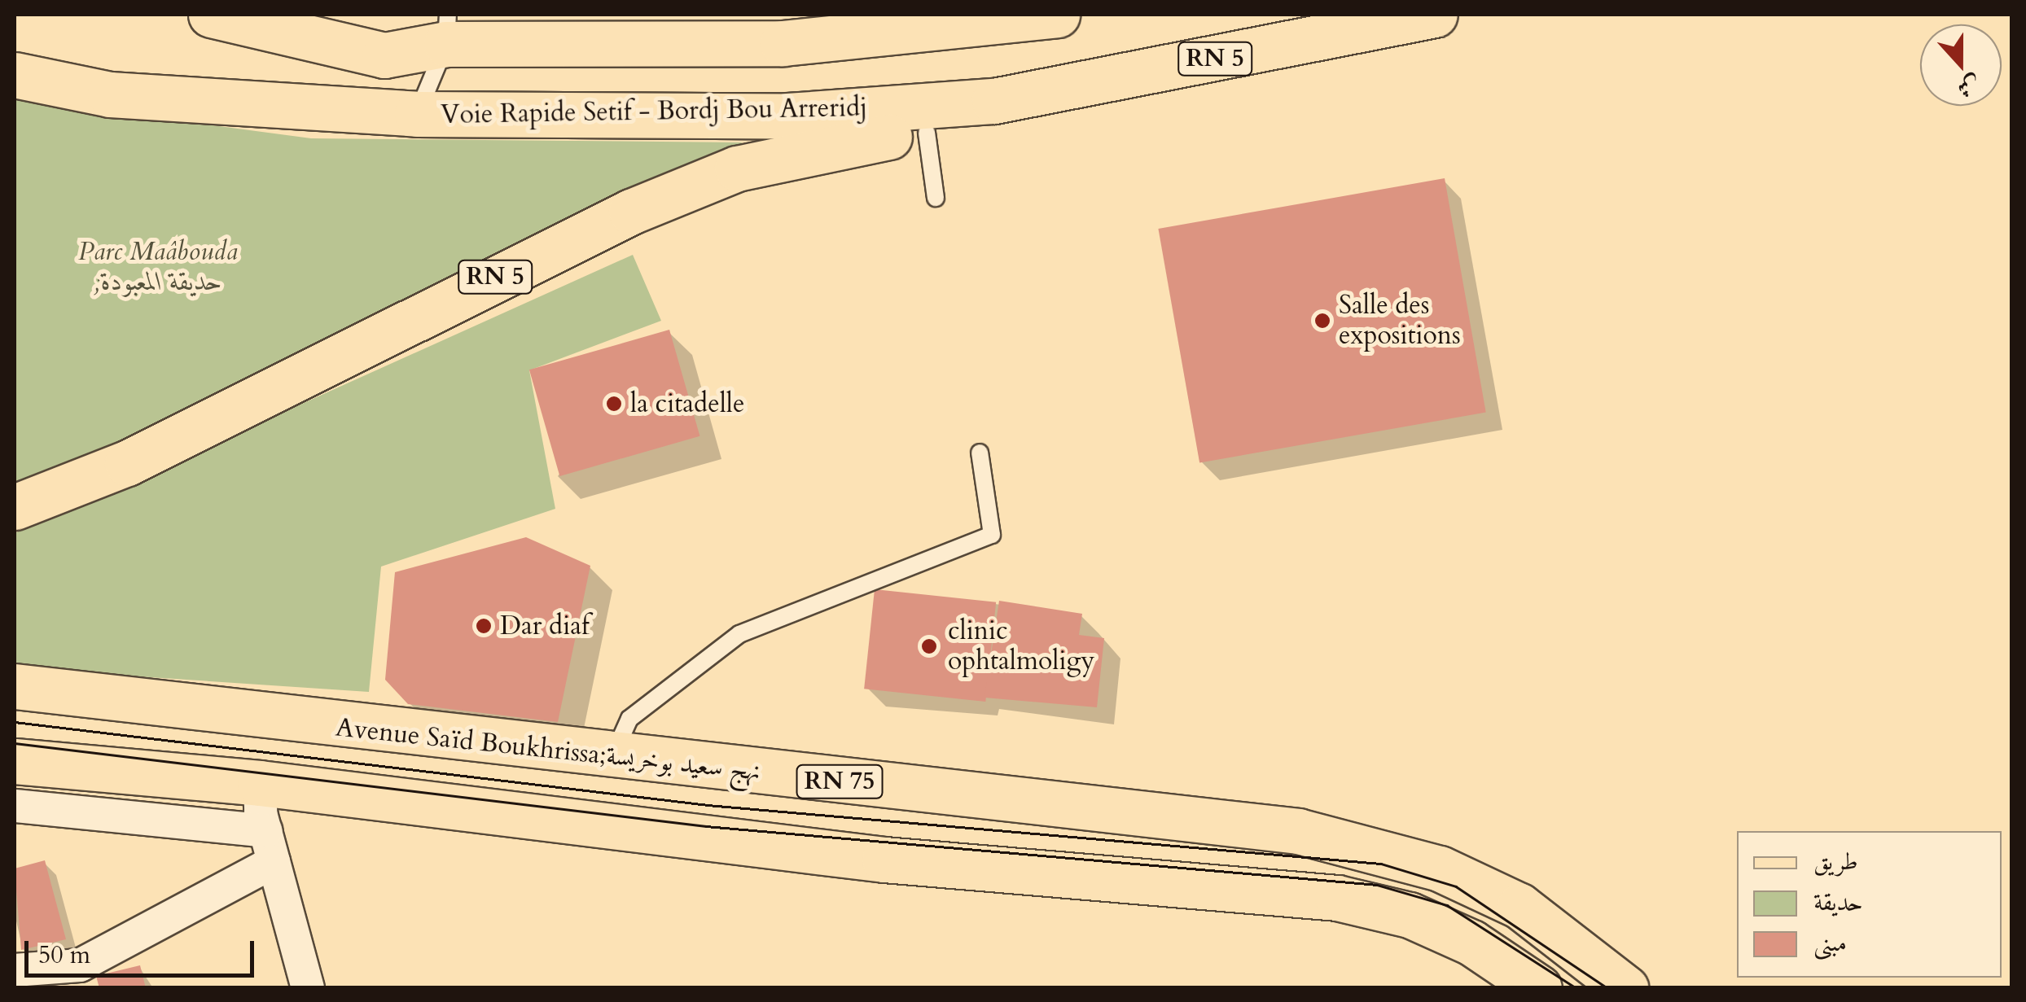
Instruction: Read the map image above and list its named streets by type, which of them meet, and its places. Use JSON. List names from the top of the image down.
{
  "streets": {
    "main road": [
      "RN 5",
      "Voie Rapide Setif - Bordj Bou Arreridj",
      "Avenue Saïd Boukhrissa;نهج سعيد بوخريسة",
      "RN 75"
    ]
  },
  "crossings": [
    ["RN 5", "Voie Rapide Setif - Bordj Bou Arreridj"]
  ],
  "parks": ["Parc Maâbouda ;حديقة المعبودة"],
  "places": [
    "Salle des expositions",
    "la citadelle",
    "Dar diaf",
    "clinic ophtalmoligy"
  ],
  "legend": ["طريق", "حديقة", "مبنى"],
  "scale_bar": "50 m",
  "north": "bottom"
}
